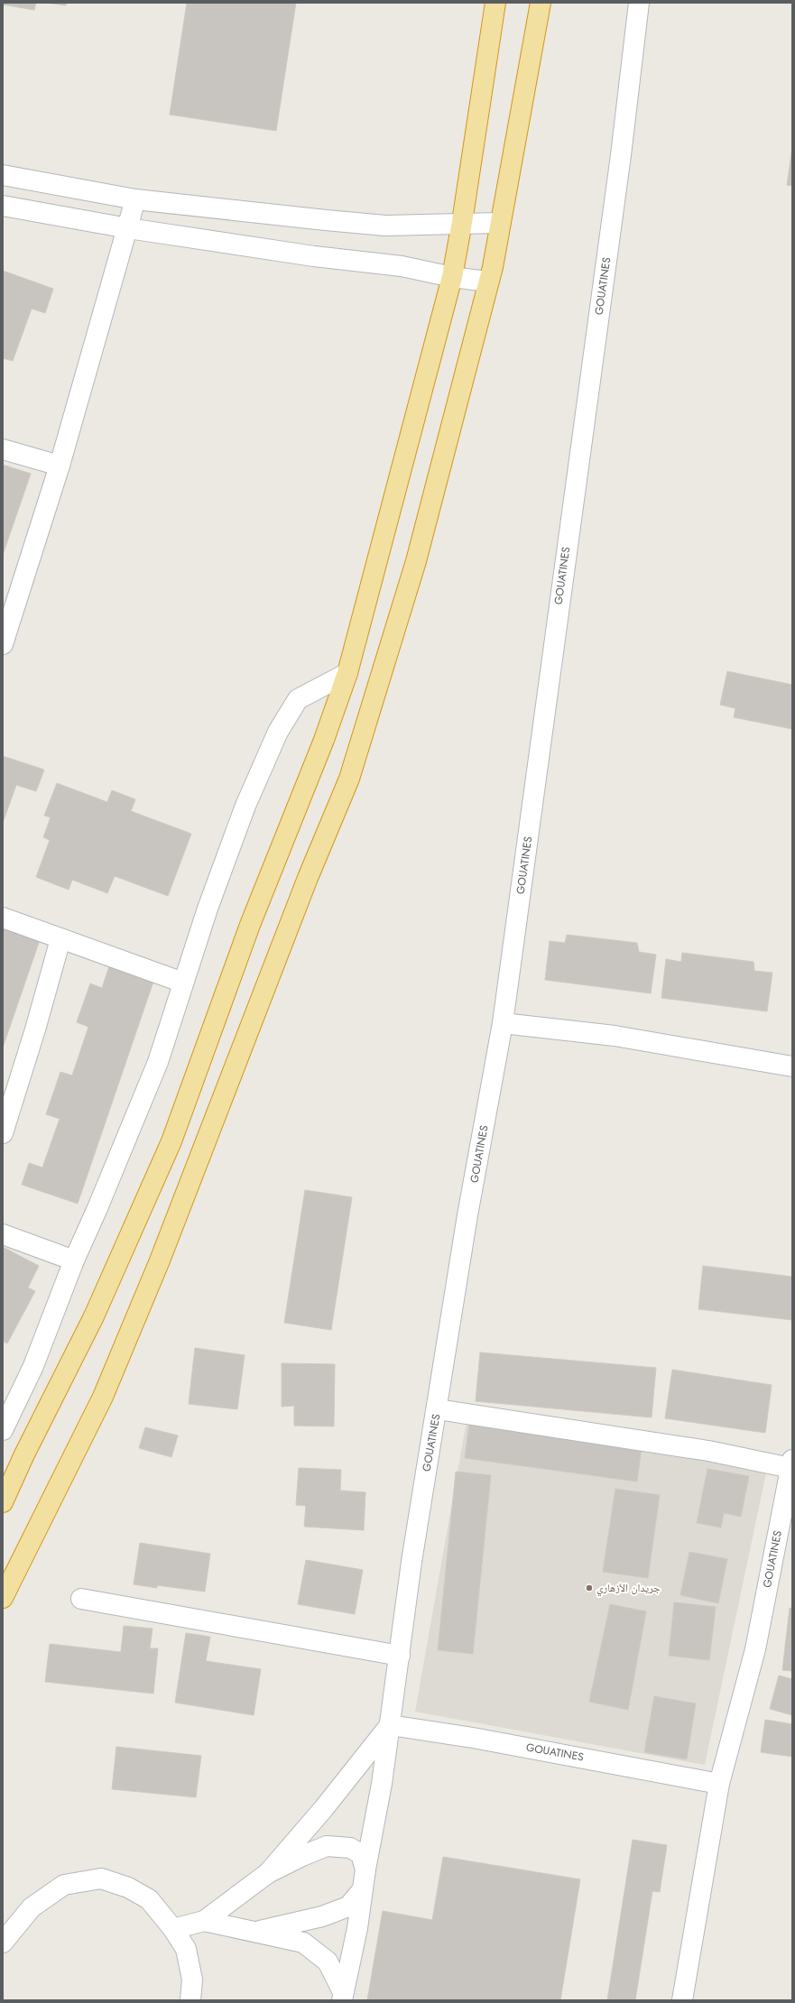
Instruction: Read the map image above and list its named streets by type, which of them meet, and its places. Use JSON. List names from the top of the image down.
{
  "streets": {
    "street": ["GOUATINES"]
  },
  "places": ["جريدان الأزهاري"]
}
